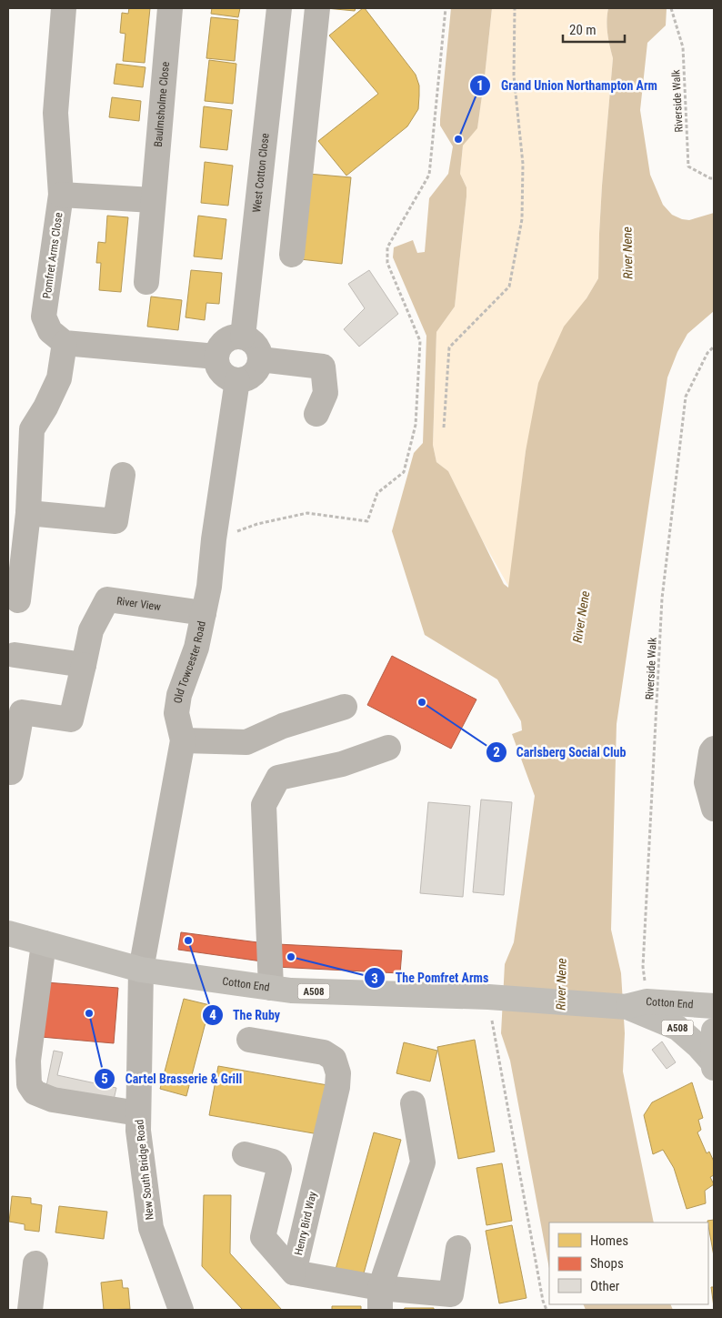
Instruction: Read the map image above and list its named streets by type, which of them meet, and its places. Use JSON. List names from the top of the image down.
{
  "streets": {
    "highway": ["Cotton End", "A508"],
    "street": [
      "Baulmsholme Close",
      "West Cotton Close",
      "Pomfret Arms Close",
      "River View",
      "Old Towcester Road",
      "New South Bridge Road",
      "Henry Bird Way"
    ],
    "path": ["Riverside Walk"]
  },
  "crossings": [
    ["Riverside Walk", "Cotton End"],
    ["Riverside Walk", "A508"],
    ["West Cotton Close", "Old Towcester Road"],
    ["River View", "Old Towcester Road"],
    ["Old Towcester Road", "Cotton End"],
    ["Old Towcester Road", "New South Bridge Road"],
    ["Cotton End", "A508"],
    ["Cotton End", "New South Bridge Road"]
  ],
  "water": ["River Nene"],
  "places": [
    "Grand Union Northampton Arm",
    "Carlsberg Social Club",
    "The Ruby",
    "The Pomfret Arms",
    "Cartel Brasserie & Grill"
  ],
  "legend": ["Homes", "Shops", "Other"],
  "scale_bar": "20 m"
}
